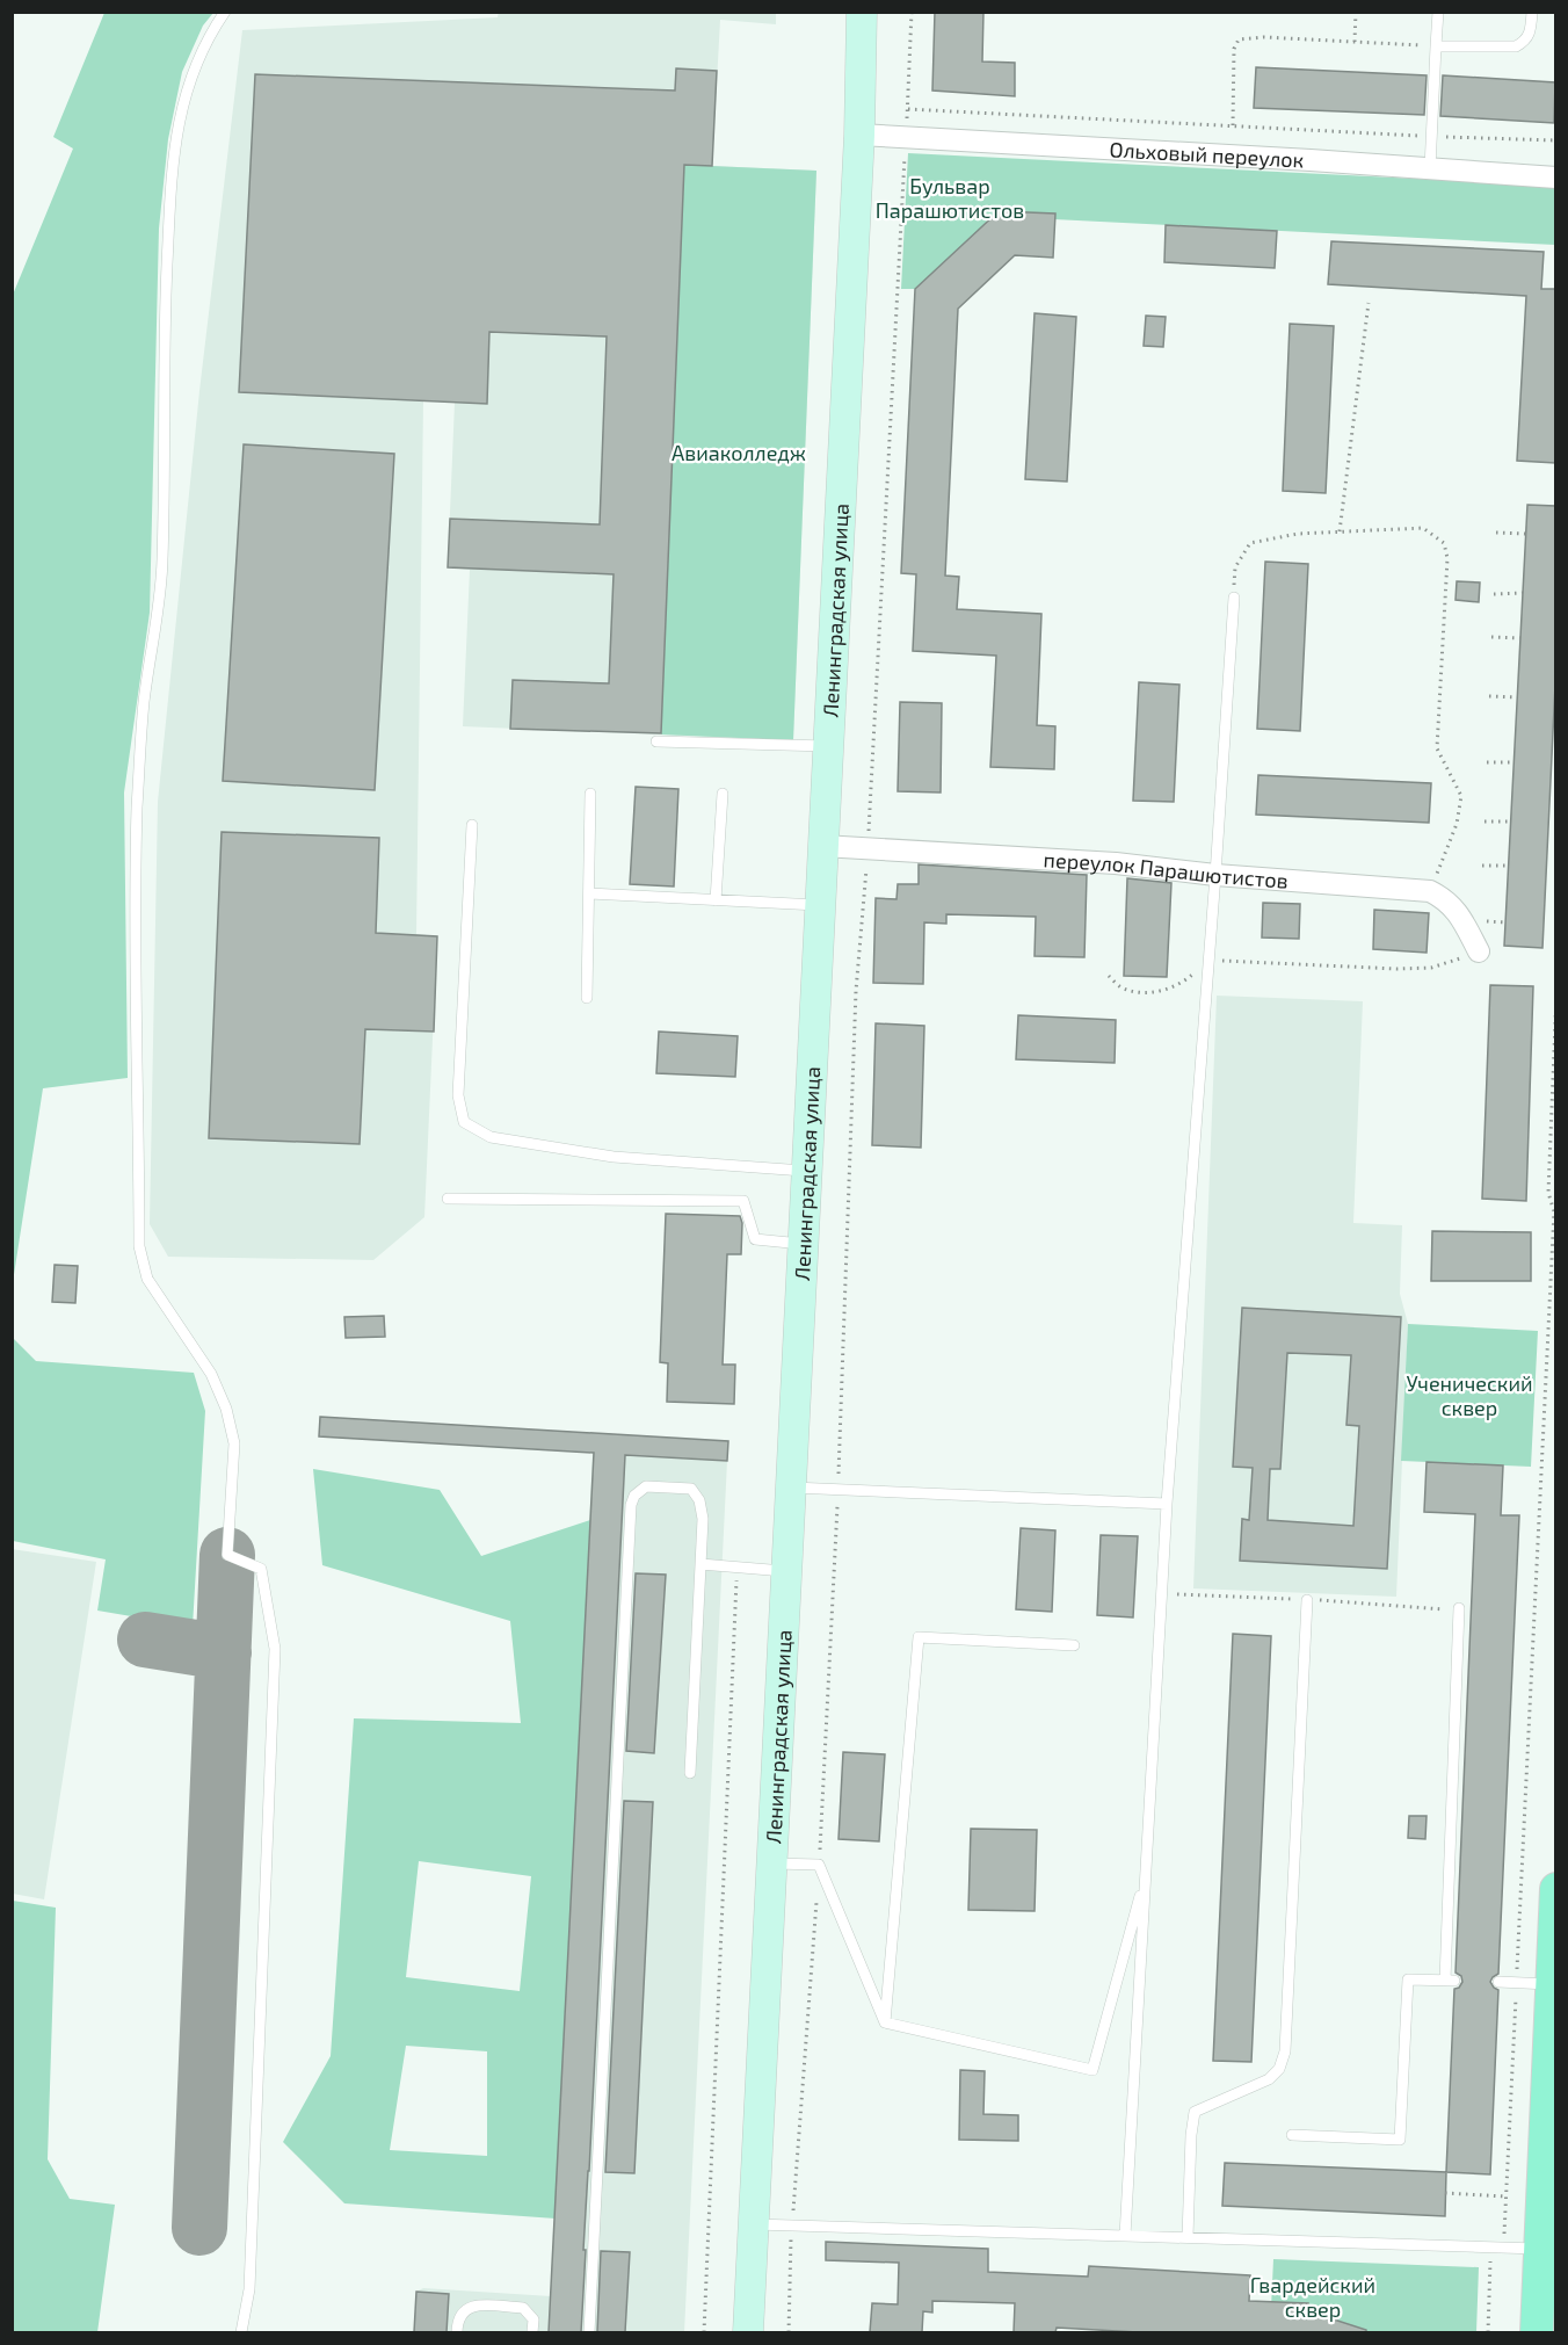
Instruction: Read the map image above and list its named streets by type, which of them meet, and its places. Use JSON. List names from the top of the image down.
{
  "streets": {
    "main road": ["Ленинградская улица"],
    "street": ["Ольховый переулок", "переулок Парашютистов"]
  },
  "crossings": [
    ["Ольховый переулок", "Ленинградская улица"],
    ["Ленинградская улица", "переулок Парашютистов"]
  ],
  "parks": [
    "Бульвар Парашютистов",
    "Авиаколледж",
    "Ученический сквер",
    "Гвардейский сквер"
  ]
}
